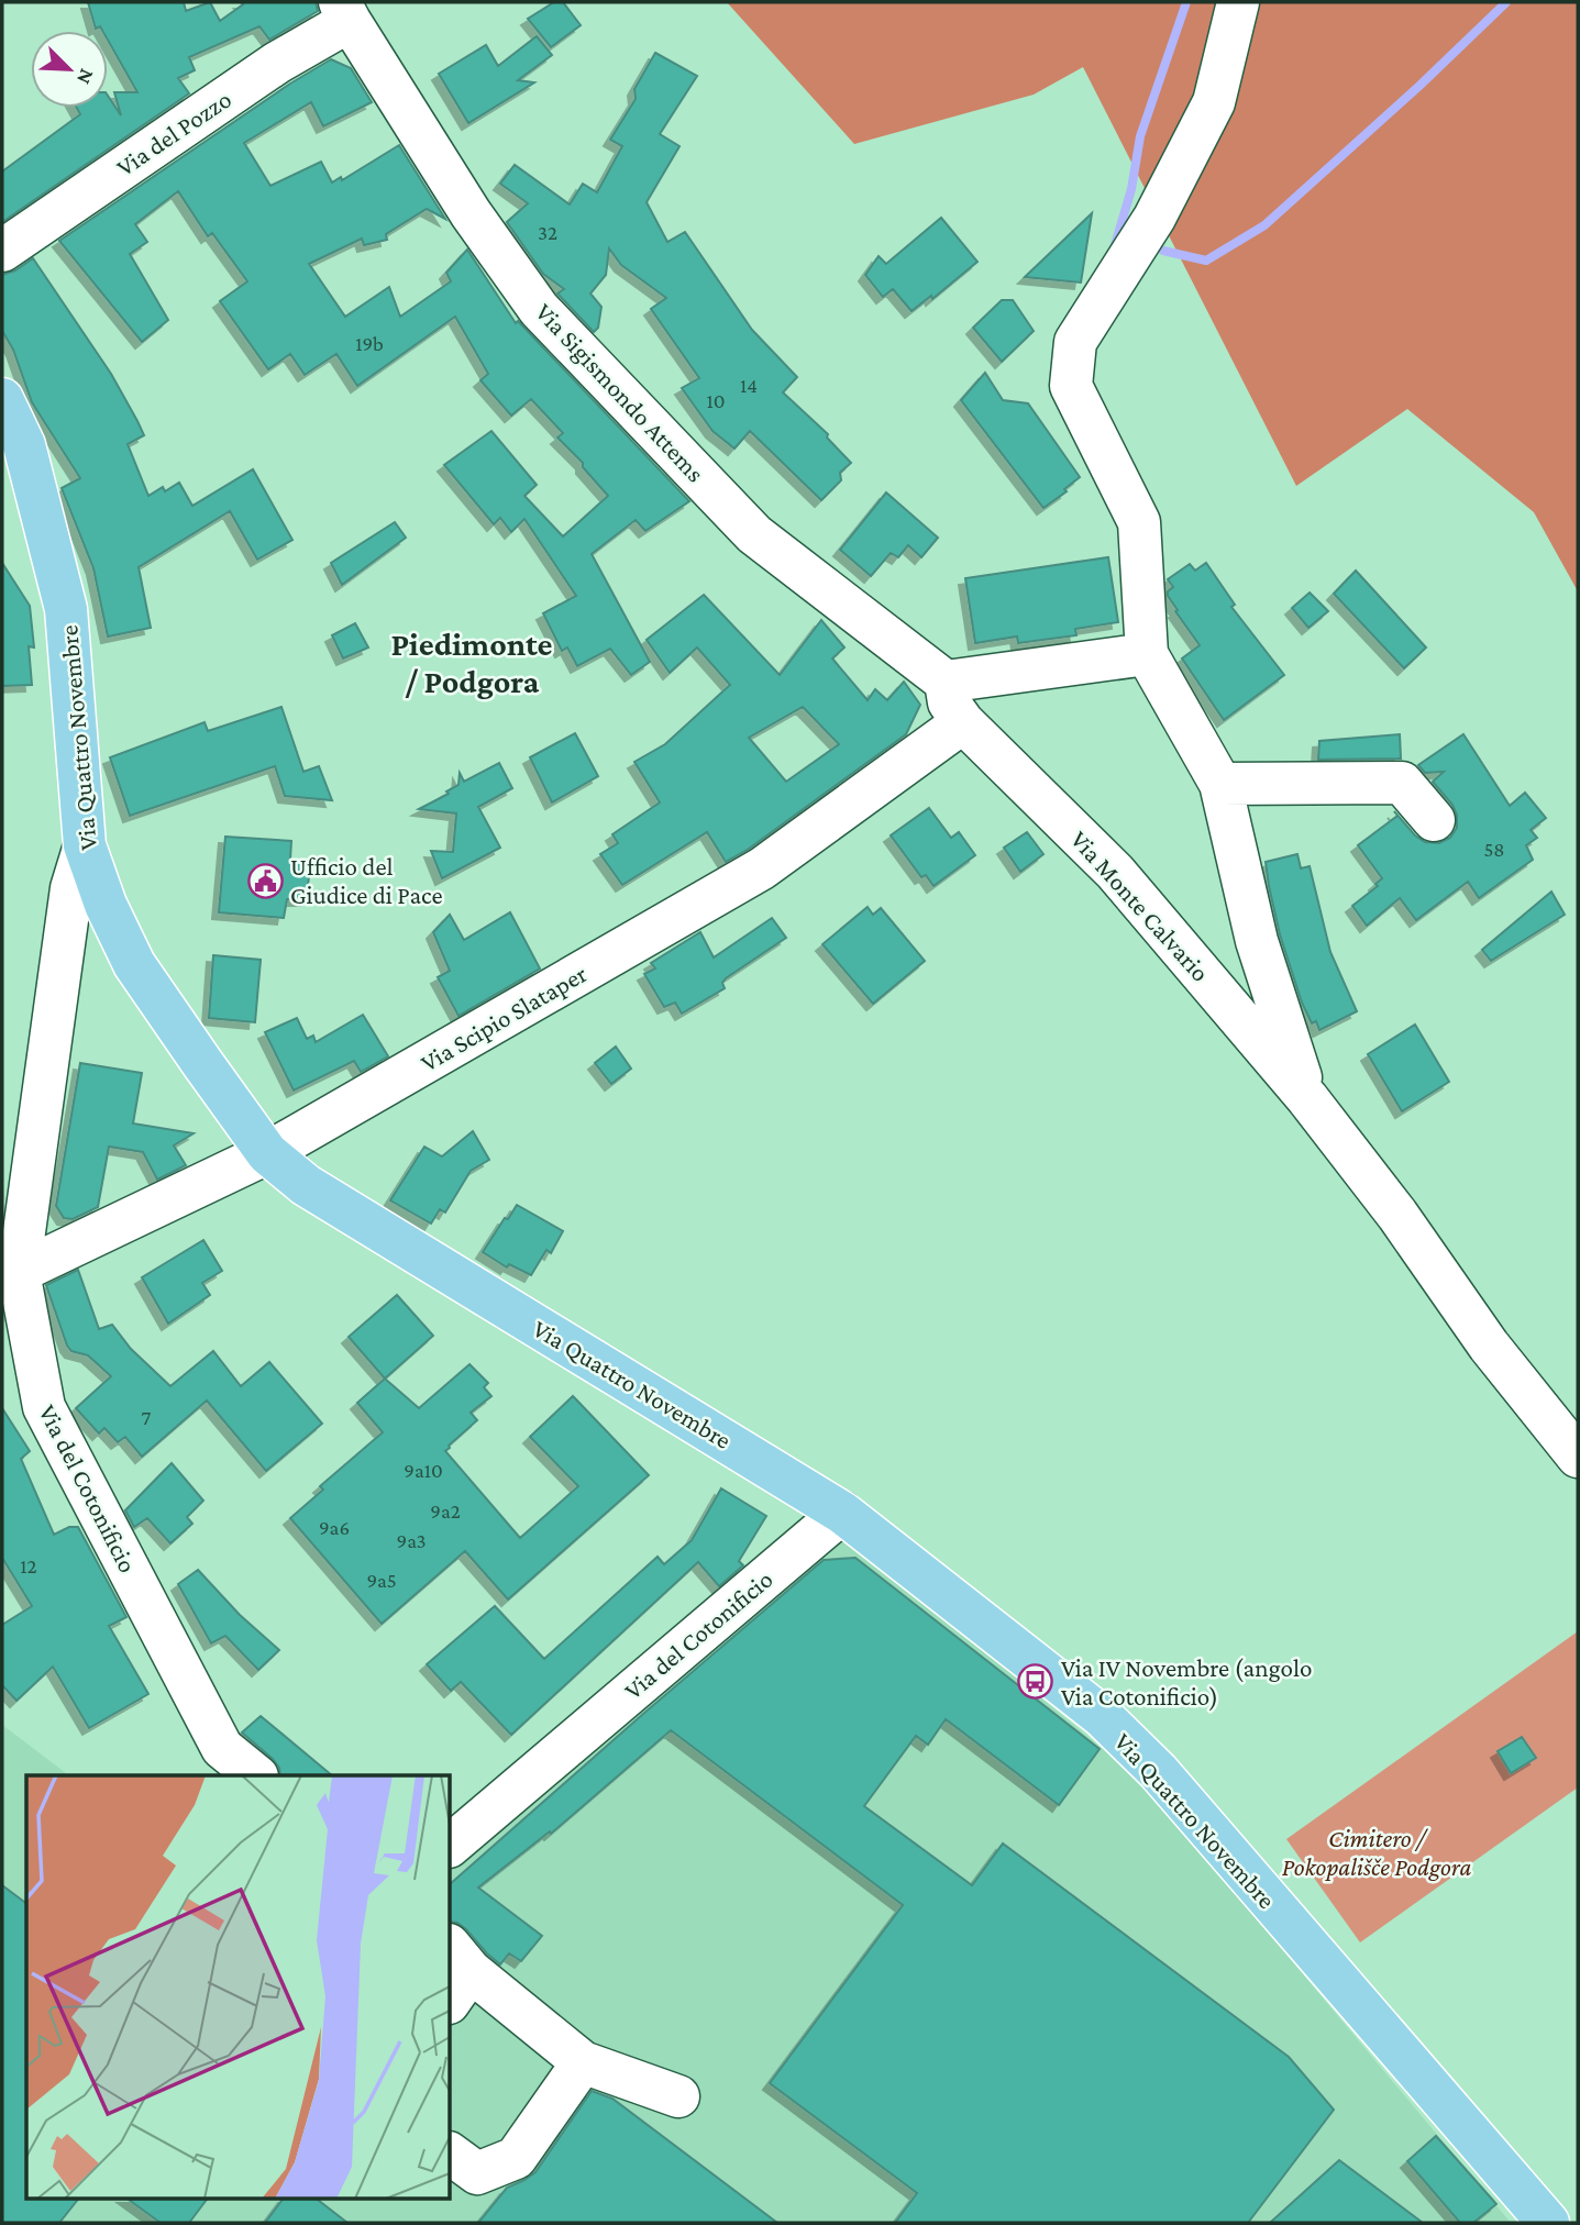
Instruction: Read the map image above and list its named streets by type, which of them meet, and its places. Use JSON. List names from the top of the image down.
{
  "streets": {
    "main road": ["Via Quattro Novembre"],
    "street": [
      "Via del Pozzo",
      "Via Sigismondo Attems",
      "Via Monte Calvario",
      "Via Scipio Slataper",
      "Via del Cotonificio"
    ]
  },
  "crossings": [
    ["Via del Pozzo", "Via Sigismondo Attems"],
    ["Via Quattro Novembre", "Via Scipio Slataper"],
    ["Via Quattro Novembre", "Via del Cotonificio"],
    ["Via Monte Calvario", "Via Scipio Slataper"],
    ["Via Scipio Slataper", "Via del Cotonificio"]
  ],
  "districts": ["Piedimonte / Podgora"],
  "parks": ["Cimitero / Pokopališče Podgora"],
  "places": {
    "public building": ["Ufficio del Giudice di Pace"],
    "bus stop": ["Via IV Novembre (angolo Via Cotonificio)"]
  },
  "house_numbers": [
    "32",
    "19b",
    "14",
    "10",
    "58",
    "7",
    "9a10",
    "9a2",
    "9a6",
    "9a3",
    "12",
    "9a5"
  ],
  "north": "bottom right"
}
